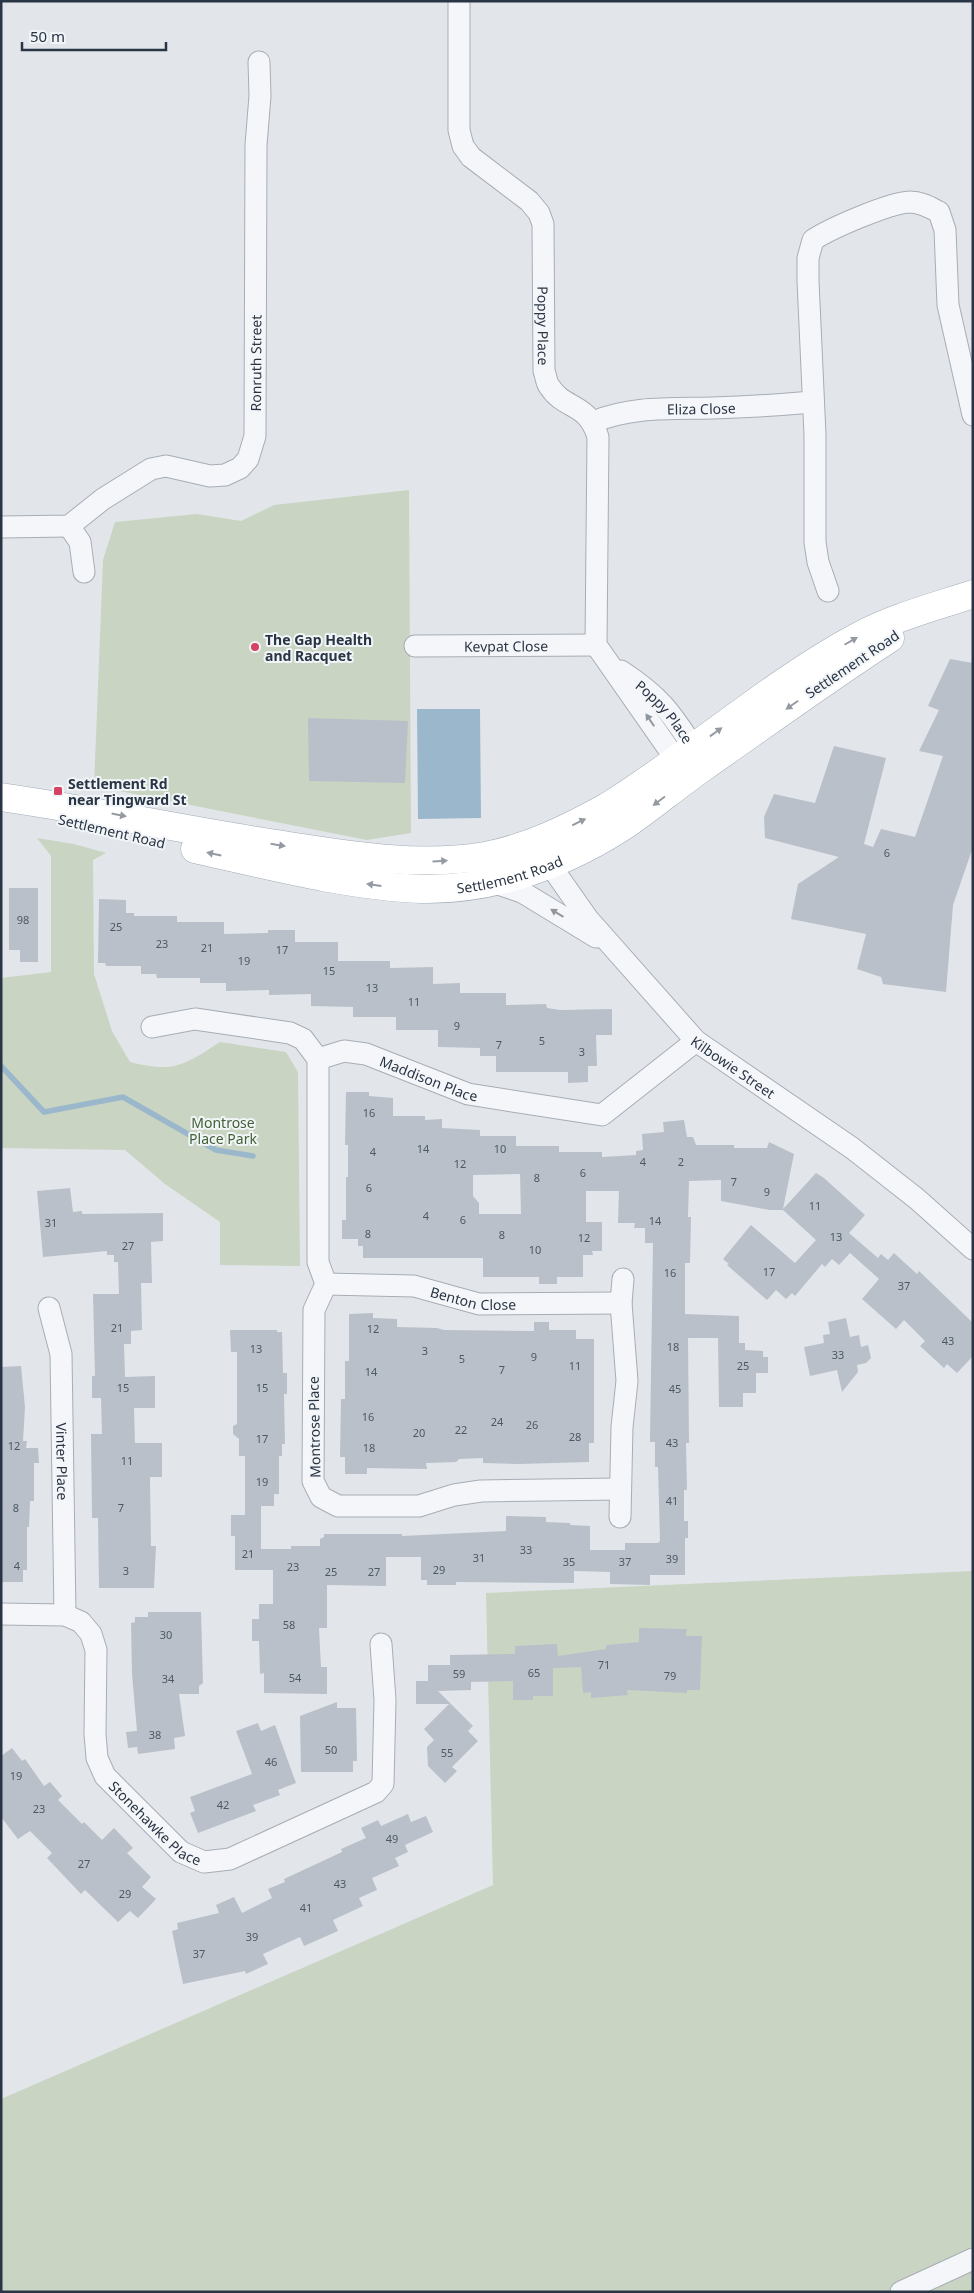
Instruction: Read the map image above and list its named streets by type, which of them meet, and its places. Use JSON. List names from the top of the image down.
{
  "streets": {
    "main road": ["Settlement Road"],
    "street": [
      "Poppy Place",
      "Ronruth Street",
      "Eliza Close",
      "Kevpat Close",
      "Kilbowie Street",
      "Maddison Place",
      "Benton Close",
      "Montrose Place",
      "Vinter Place",
      "Stonehawke Place"
    ]
  },
  "crossings": [
    ["Poppy Place", "Eliza Close"],
    ["Poppy Place", "Kevpat Close"],
    ["Poppy Place", "Settlement Road"],
    ["Settlement Road", "Kilbowie Street"],
    ["Kilbowie Street", "Maddison Place"],
    ["Benton Close", "Montrose Place"],
    ["Vinter Place", "Stonehawke Place"]
  ],
  "parks": ["Montrose Place Park"],
  "places": {
    "other": ["The Gap Health and Racquet"],
    "transit": ["Settlement Rd near Tingward St"]
  },
  "house_numbers": [
    "6",
    "98",
    "25",
    "23",
    "21",
    "17",
    "19",
    "15",
    "13",
    "11",
    "9",
    "5",
    "7",
    "3",
    "16",
    "14",
    "10",
    "4",
    "4",
    "2",
    "12",
    "6",
    "8",
    "7",
    "6",
    "9",
    "11",
    "4",
    "6",
    "14",
    "31",
    "8",
    "8",
    "13",
    "12",
    "27",
    "10",
    "17",
    "16",
    "37",
    "21",
    "12",
    "43",
    "18",
    "13",
    "3",
    "33",
    "9",
    "5",
    "11",
    "25",
    "7",
    "14",
    "15",
    "15",
    "45",
    "16",
    "24",
    "26",
    "22",
    "20",
    "28",
    "17",
    "43",
    "12",
    "18",
    "11",
    "19",
    "41",
    "8",
    "7",
    "33",
    "21",
    "31",
    "39",
    "35",
    "37",
    "4",
    "23",
    "29",
    "3",
    "25",
    "27",
    "58",
    "30",
    "71",
    "65",
    "59",
    "79",
    "54",
    "34",
    "38",
    "50",
    "55",
    "46",
    "19",
    "42",
    "23",
    "49",
    "27",
    "43",
    "29",
    "41",
    "39",
    "37"
  ],
  "scale_bar": "50 m"
}
